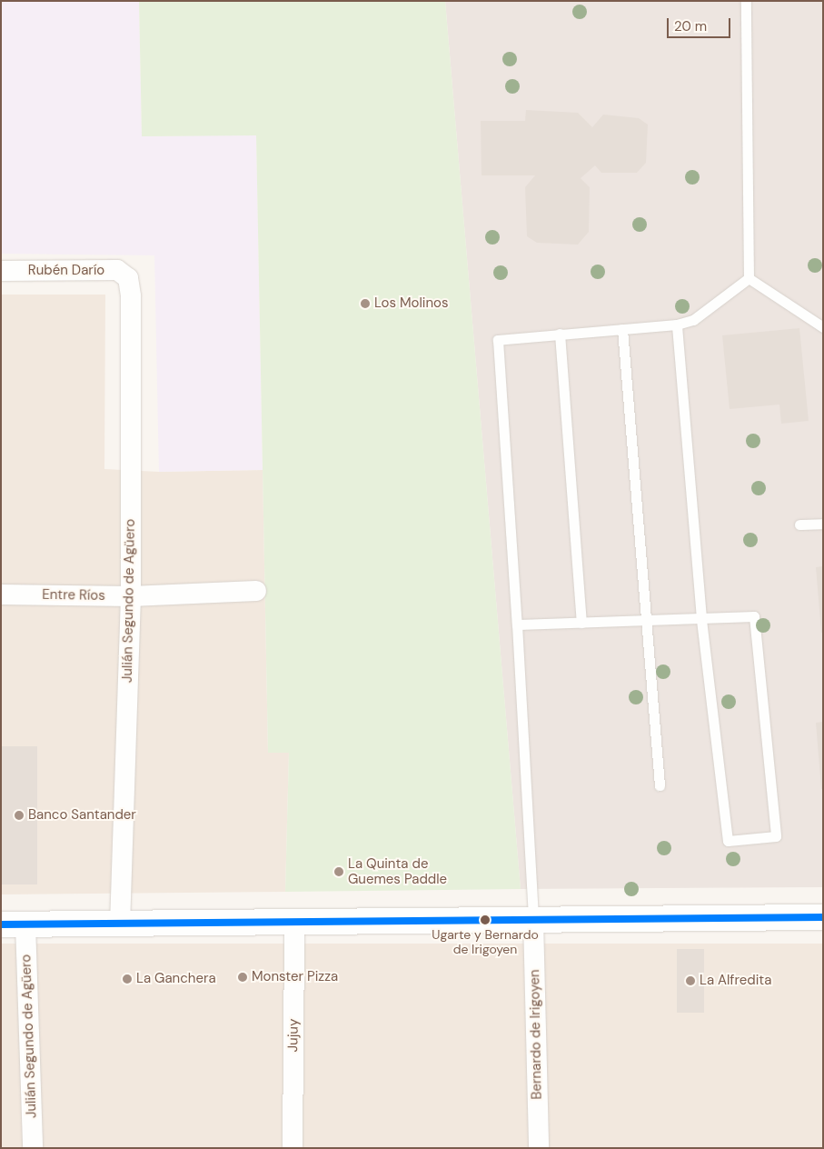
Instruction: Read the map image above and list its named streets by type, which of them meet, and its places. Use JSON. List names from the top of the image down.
{
  "streets": {
    "street": [
      "Rubén Darío",
      "Entre Ríos",
      "Julián Segundo de Agüero",
      "Bernardo de Irigoyen",
      "Jujuy"
    ]
  },
  "crossings": [
    ["Rubén Darío", "Julián Segundo de Agüero"],
    ["Entre Ríos", "Julián Segundo de Agüero"]
  ],
  "places": [
    "Los Molinos",
    "Banco Santander",
    "La Quinta de Guemes Paddle",
    "Ugarte y Bernardo de Irigoyen",
    "Monster Pizza",
    "La Ganchera",
    "La Alfredita"
  ],
  "scale_bar": "20 m"
}
